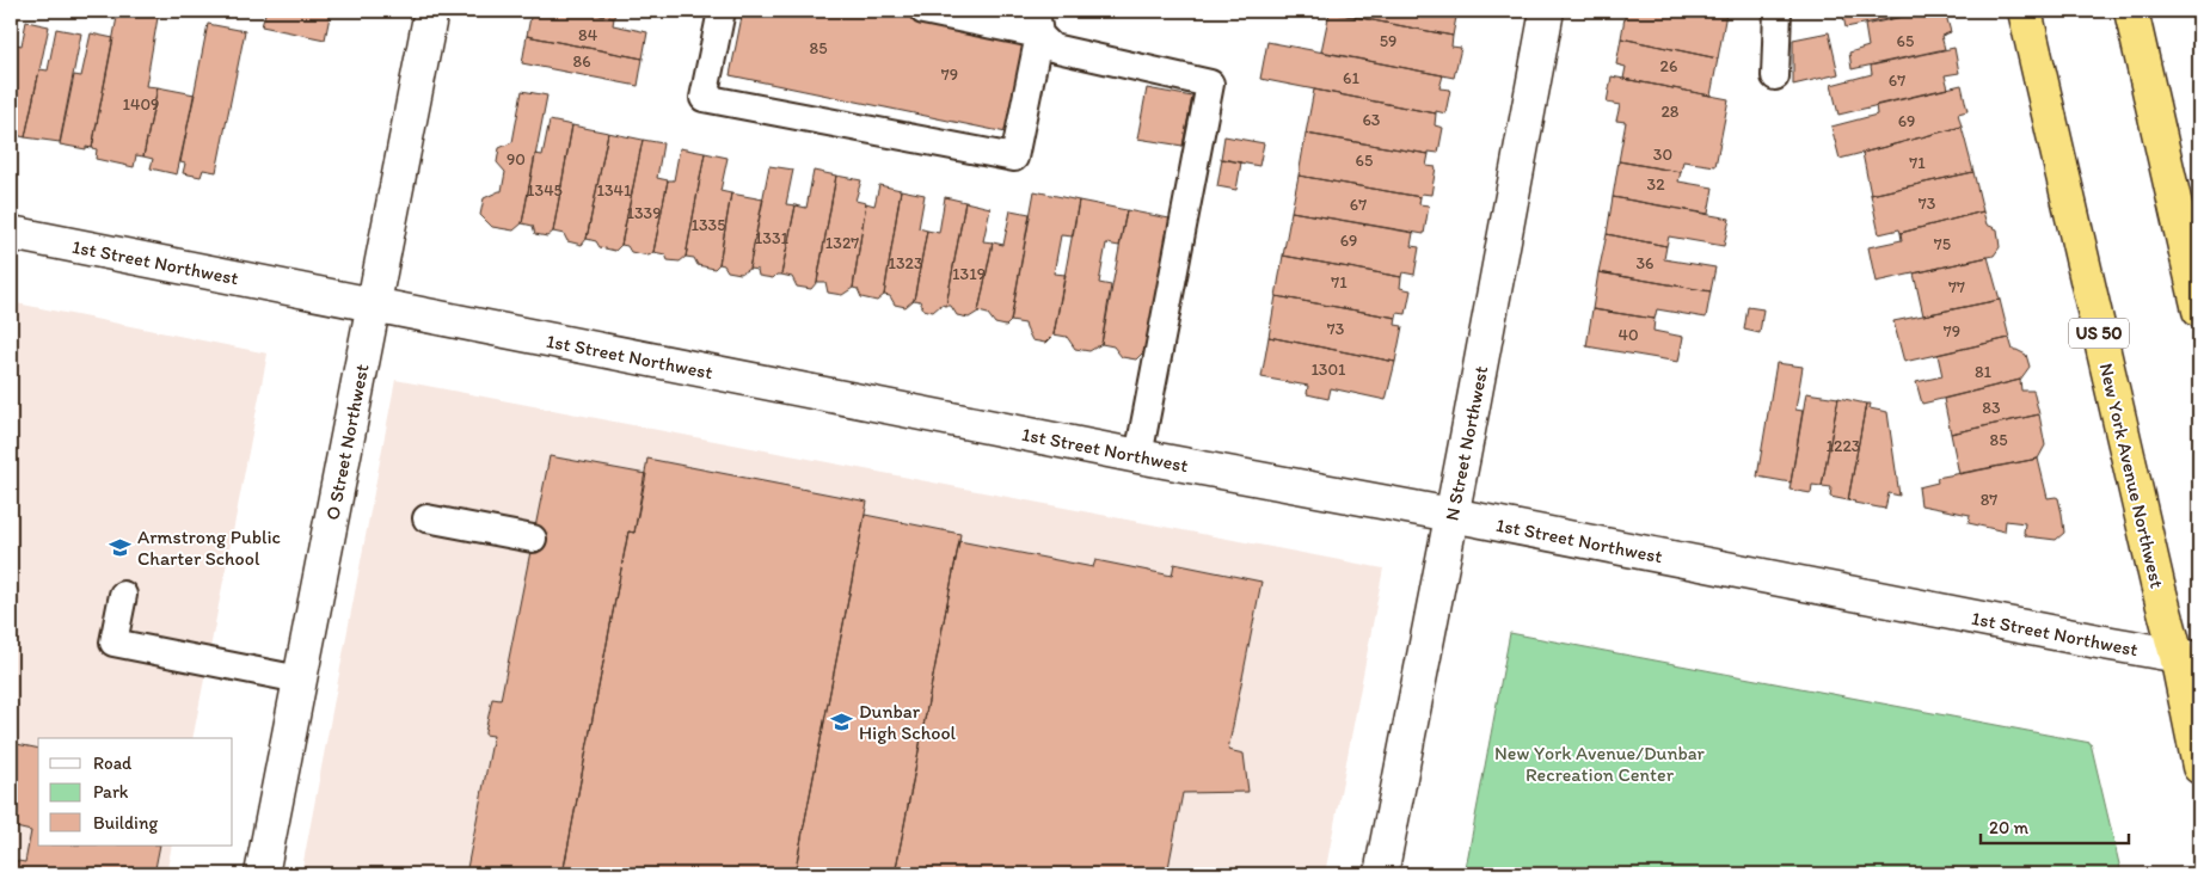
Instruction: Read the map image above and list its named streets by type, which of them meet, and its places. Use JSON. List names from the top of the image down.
{
  "streets": {
    "highway": ["US 50", "New York Avenue Northwest"],
    "street": ["1st Street Northwest", "O Street Northwest", "N Street Northwest"]
  },
  "crossings": [
    ["1st Street Northwest", "O Street Northwest"],
    ["1st Street Northwest", "N Street Northwest"],
    ["1st Street Northwest", "New York Avenue Northwest"]
  ],
  "parks": ["New York Avenue/Dunbar Recreation Center"],
  "places": {
    "school or university": ["Armstrong Public Charter School", "Dunbar High School"]
  },
  "house_numbers": [
    "84",
    "59",
    "65",
    "85",
    "86",
    "26",
    "79",
    "61",
    "67",
    "1409",
    "28",
    "63",
    "69",
    "30",
    "90",
    "65",
    "71",
    "32",
    "1345",
    "1341",
    "73",
    "67",
    "1339",
    "1335",
    "1331",
    "69",
    "1327",
    "75",
    "1323",
    "36",
    "1319",
    "71",
    "77",
    "73",
    "79",
    "40",
    "1301",
    "81",
    "83",
    "85",
    "1223",
    "87"
  ],
  "legend": ["Road", "Park", "Building"],
  "scale_bar": "20 m"
}
